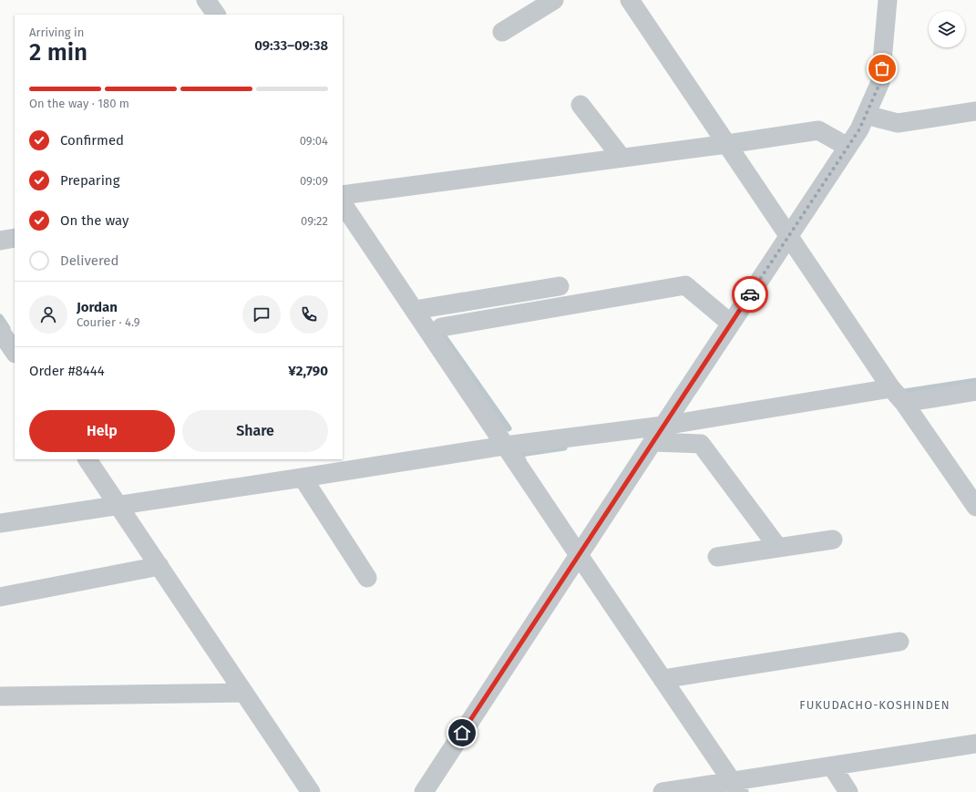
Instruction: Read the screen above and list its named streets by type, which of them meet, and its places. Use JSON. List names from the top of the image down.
{
  "districts": ["FUKUDACHO-KOSHINDEN"],
  "page": {
    "heading": ["2 min", "Arriving in", "09:33–09:38"],
    "panel": [
      "Jordan",
      "Courier · 4.9",
      "Order #8444",
      "¥2,790"
    ],
    "bar": "On the way · 180 m",
    "list": [
      ["Confirmed", "09:04"],
      ["Preparing", "09:09"],
      ["On the way", "09:22"],
      "Delivered"
    ],
    "buttons": ["Help", "Share"]
  }
}
